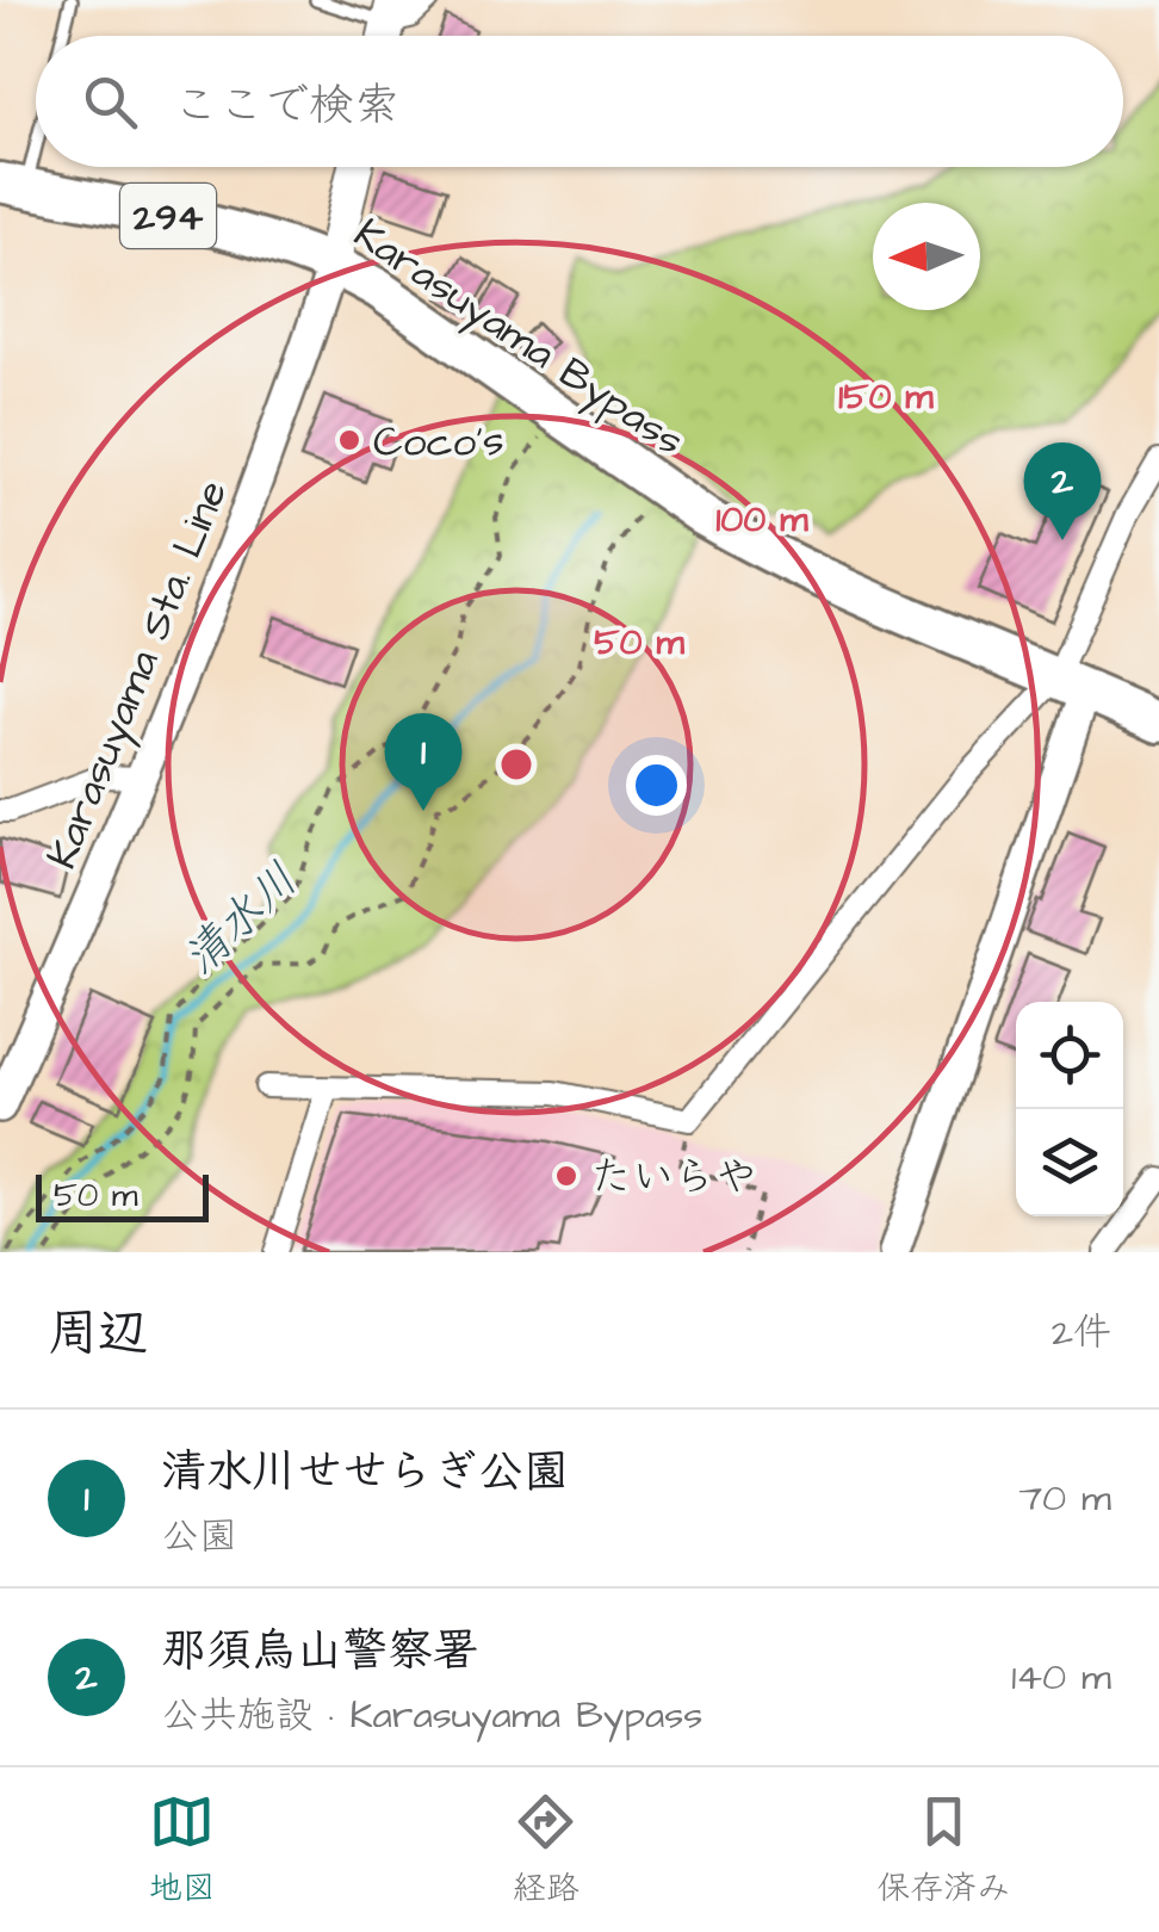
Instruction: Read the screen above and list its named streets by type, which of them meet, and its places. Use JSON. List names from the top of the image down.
{
  "streets": {
    "highway": ["294", "Karasuyama Bypass"],
    "main road": ["Karasuyama Sta. Line"]
  },
  "crossings": [
    ["Karasuyama Bypass", "Karasuyama Sta. Line"]
  ],
  "water": ["清水川"],
  "places": ["Coco's", "たいらや"],
  "scale_bar": "50 m",
  "north": "left",
  "page": {
    "search": "ここで検索",
    "pins": ["2", "1"],
    "scale": "50 m",
    "heading": ["周辺", "2件"],
    "list": [
      {
        "mark": "1",
        "name": "清水川せせらぎ公園",
        "note": "公園",
        "value": "70 m"
      },
      {
        "mark": "2",
        "name": "那須烏山警察署",
        "note": "公共施設 · Karasuyama Bypass",
        "value": "140 m"
      }
    ],
    "nav": ["地図", "経路", "保存済み"]
  },
  "rings": ["150 m", "100 m", "50 m"]
}
